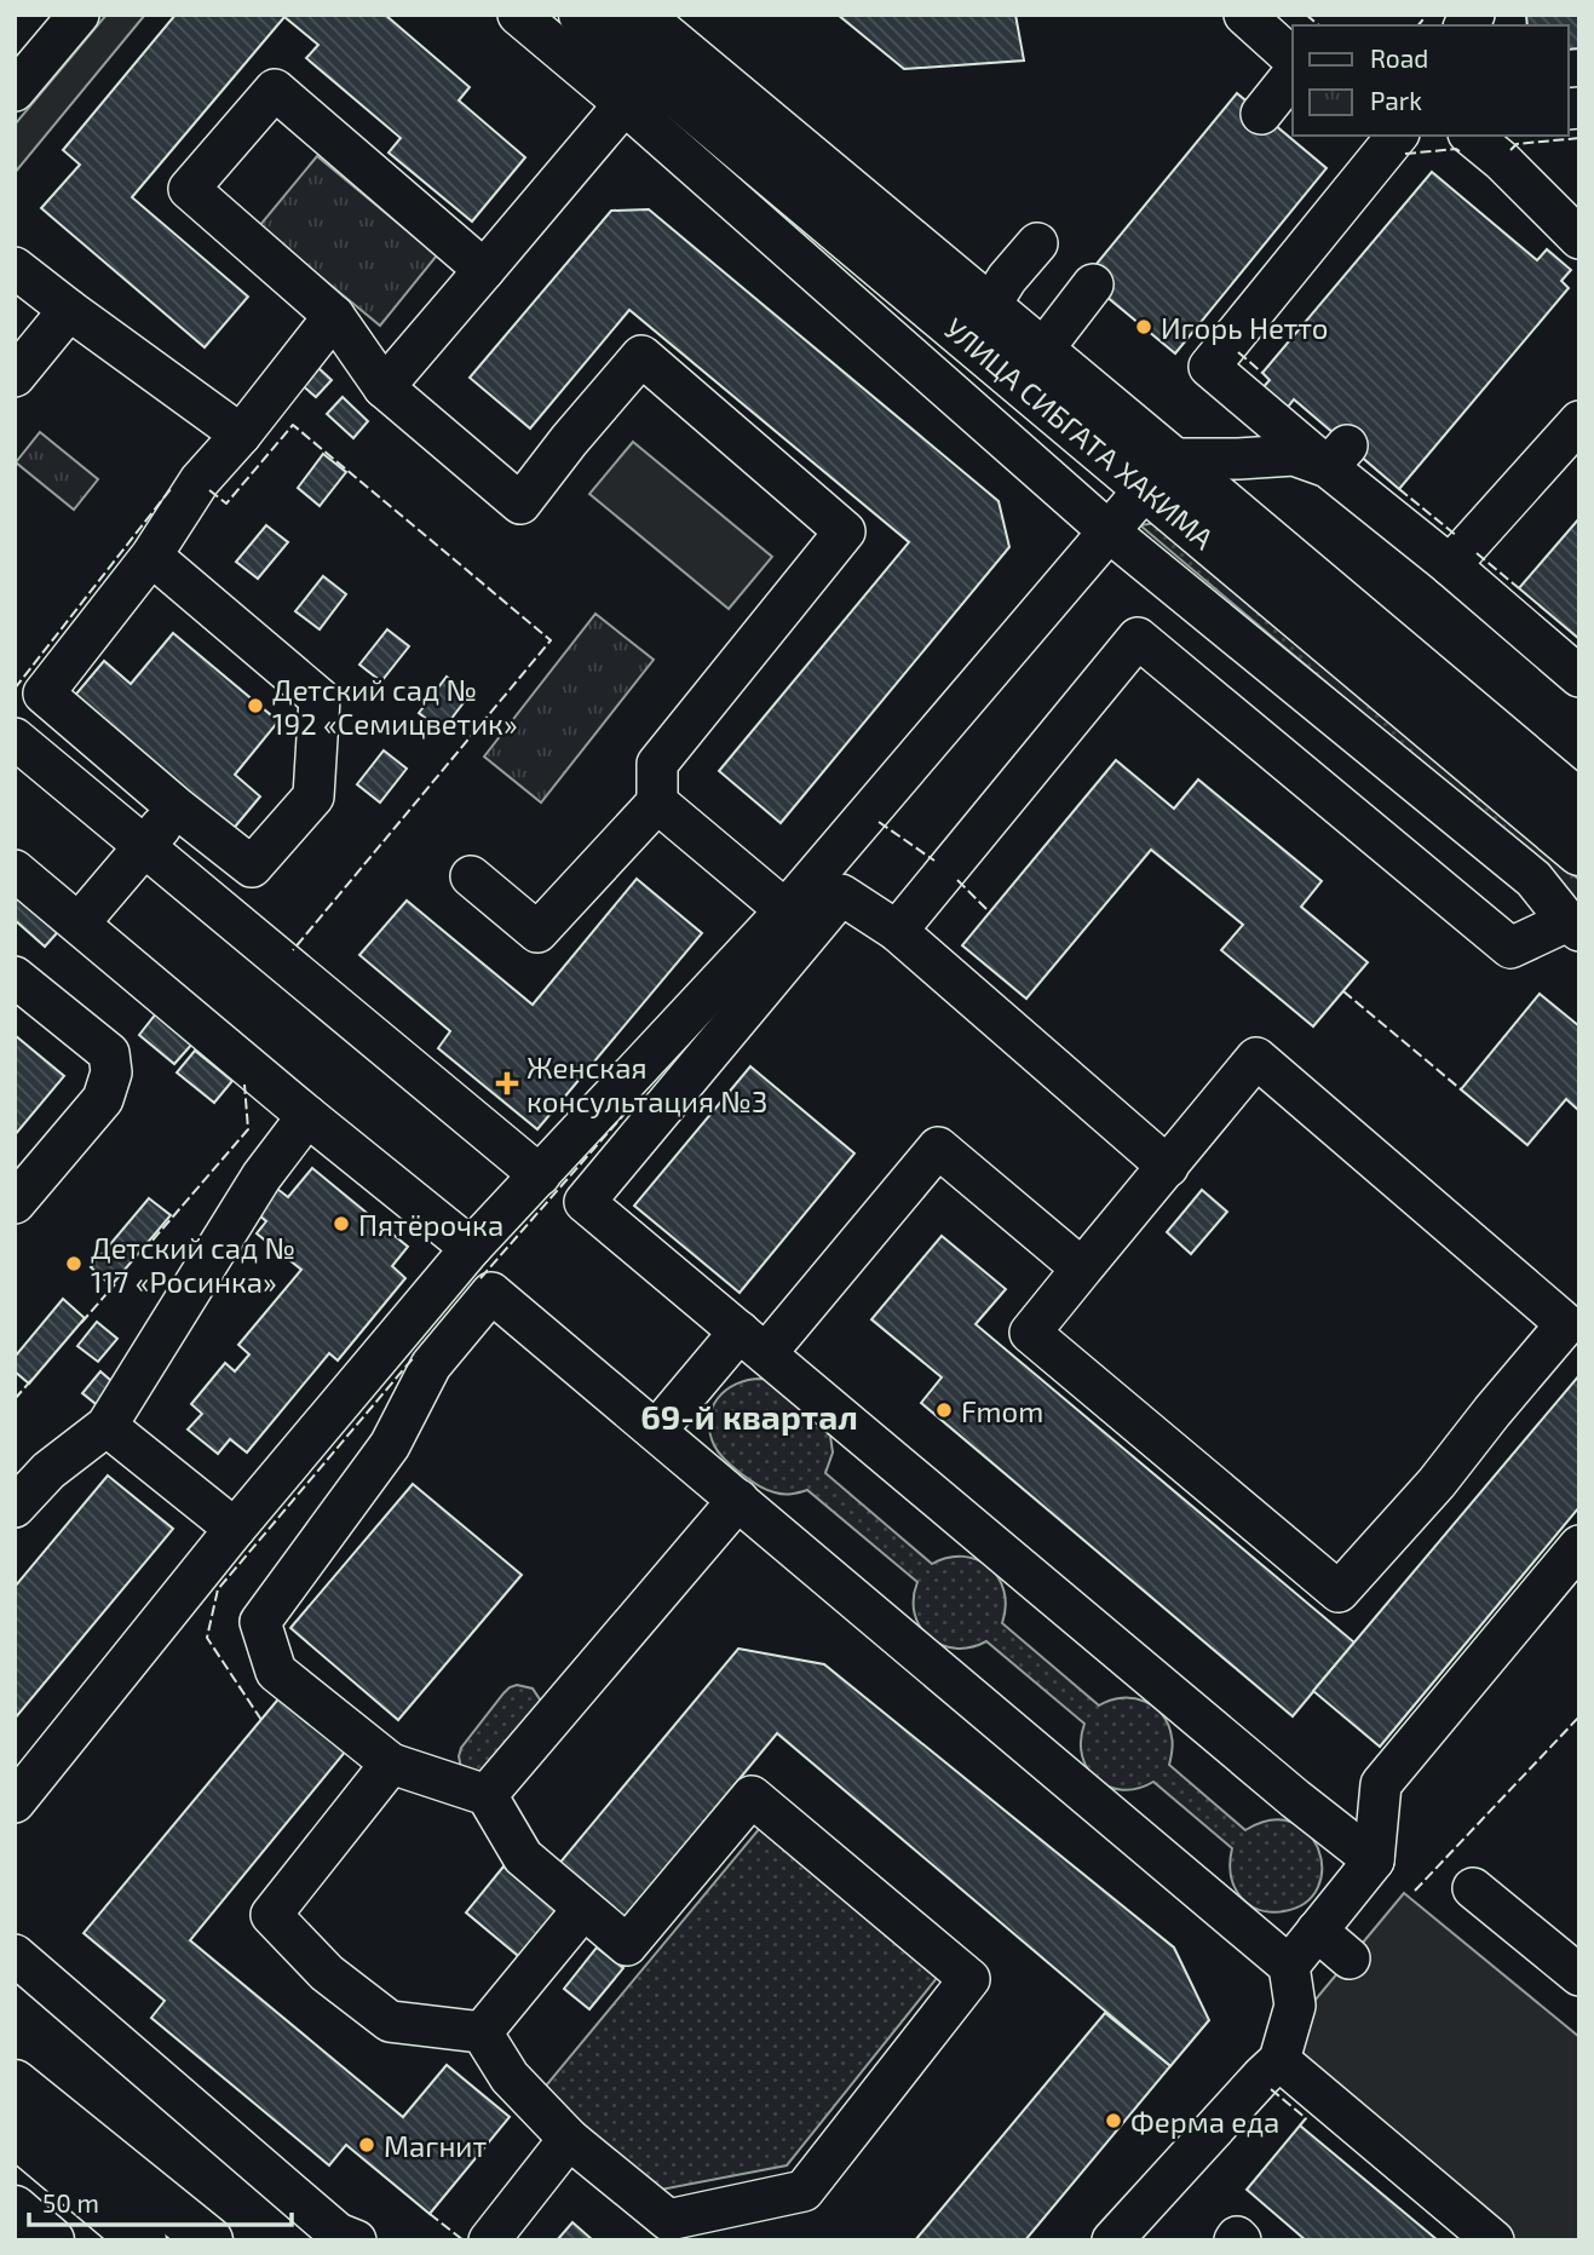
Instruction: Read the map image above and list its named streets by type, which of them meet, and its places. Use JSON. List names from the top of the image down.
{
  "streets": {
    "main road": ["УЛИЦА СИБГАТА ХАКИМА"]
  },
  "districts": ["69-й квартал"],
  "places": {
    "other": [
      "Игорь Нетто",
      "Детский сад № 192 «Семицветик»",
      "Пятёрочка",
      "Детский сад № 117 «Росинка»",
      "Fmom",
      "Ферма еда",
      "Магнит"
    ],
    "health": ["Женская консультация №3"]
  },
  "legend": ["Road", "Park"],
  "scale_bar": "50 m"
}
